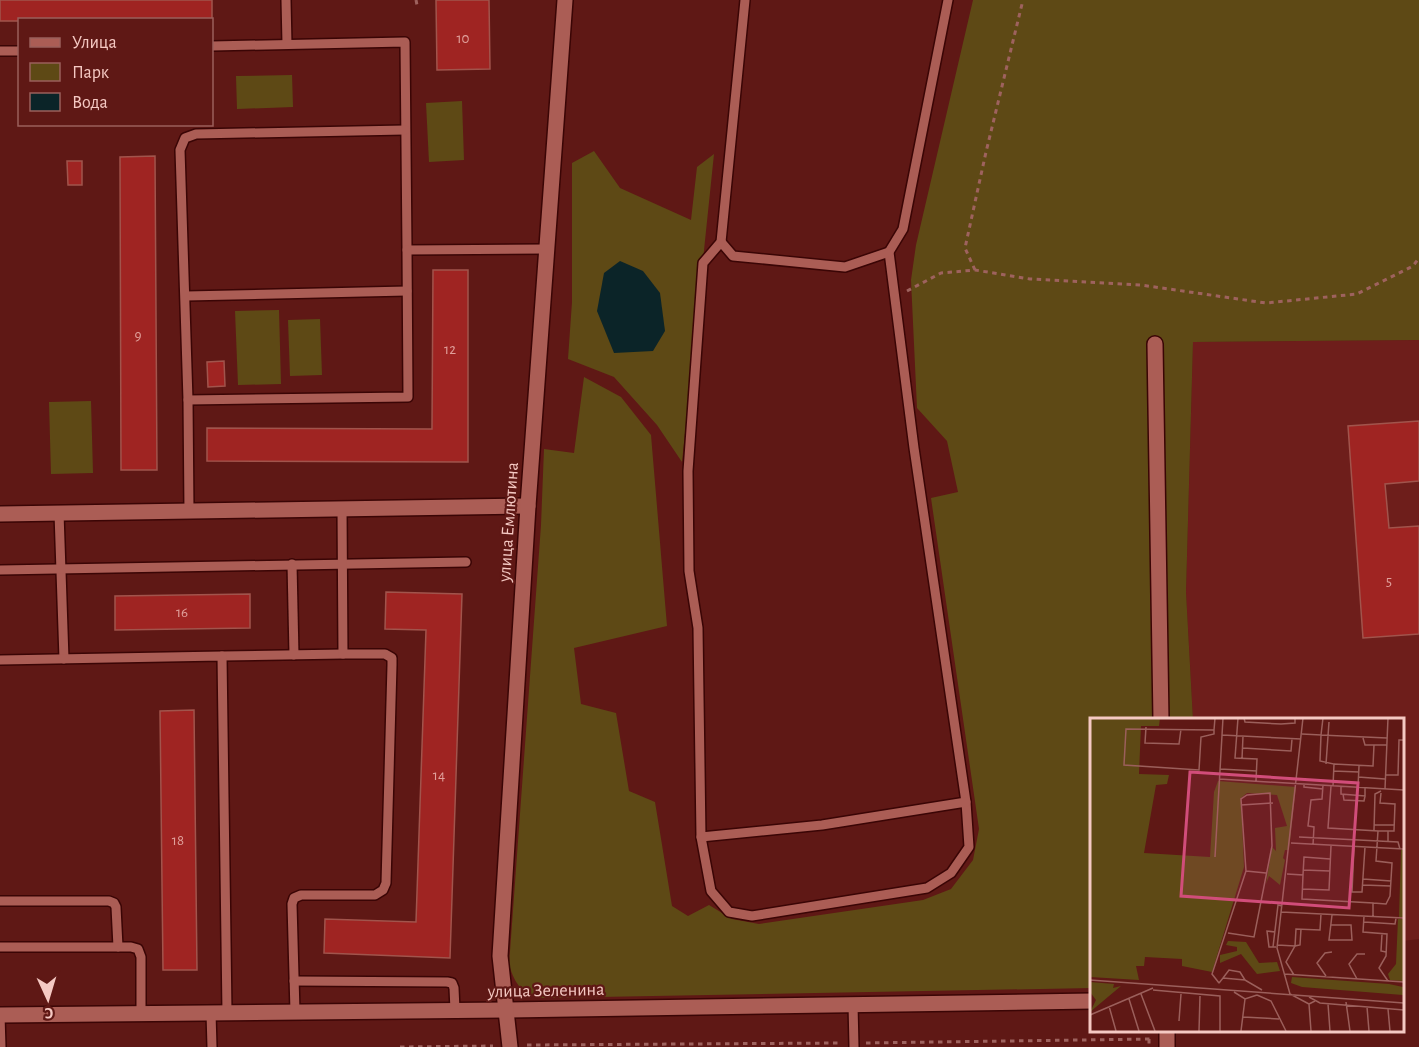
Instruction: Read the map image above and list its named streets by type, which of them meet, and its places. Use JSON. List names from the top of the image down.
{
  "streets": {
    "street": ["улица Емлютина", "улица Зеленина"]
  },
  "crossings": [
    ["улица Емлютина", "улица Зеленина"]
  ],
  "house_numbers": [
    "10",
    "9",
    "12",
    "5",
    "16",
    "14",
    "18"
  ],
  "legend": ["Улица", "Парк", "Вода"],
  "north": "bottom"
}
